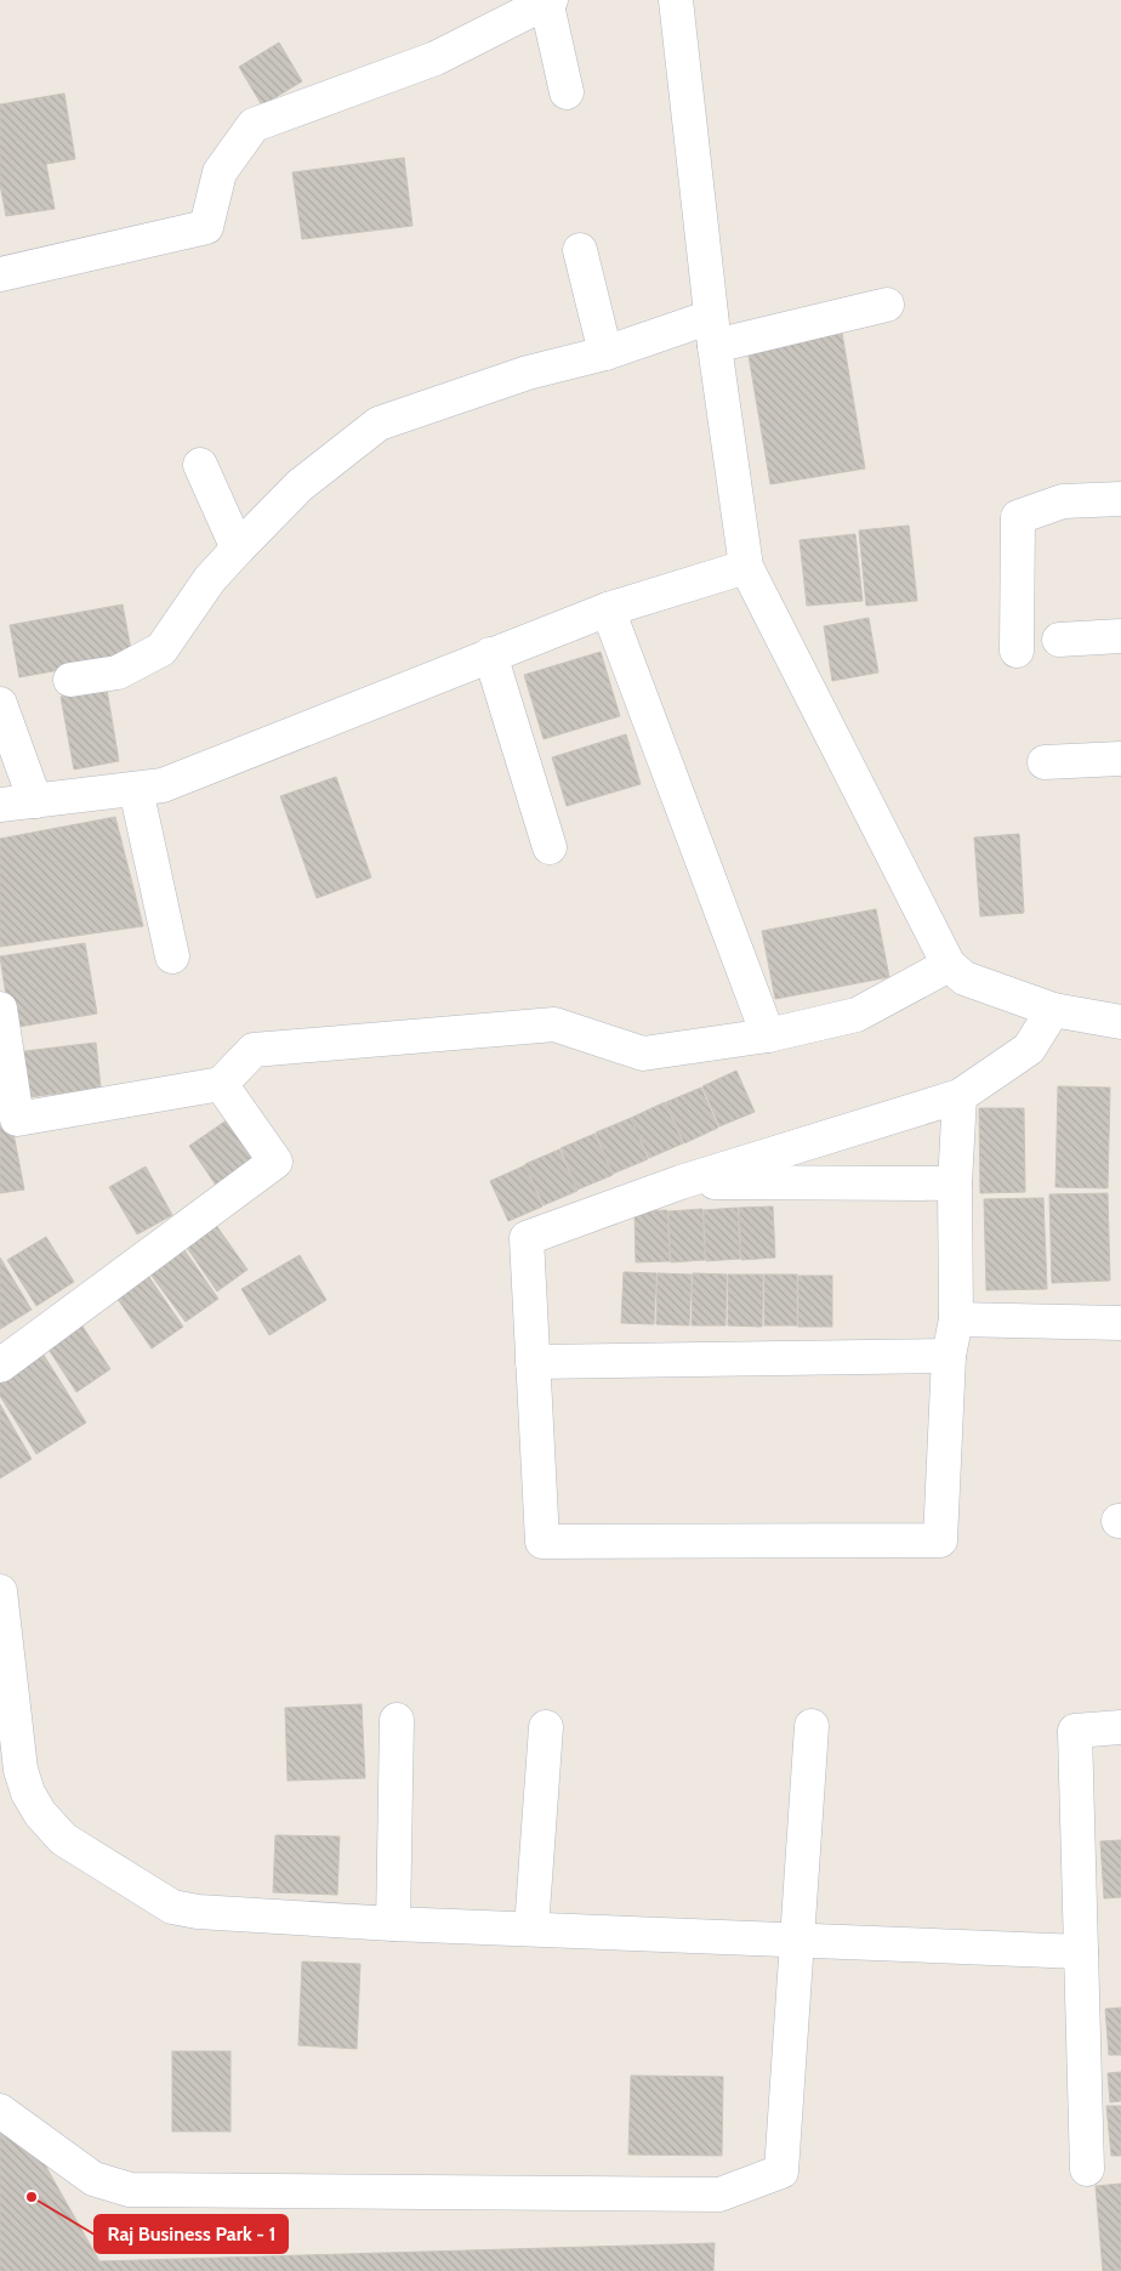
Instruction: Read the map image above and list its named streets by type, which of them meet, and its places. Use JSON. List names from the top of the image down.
{
  "places": ["Raj Business Park - 1"]
}
